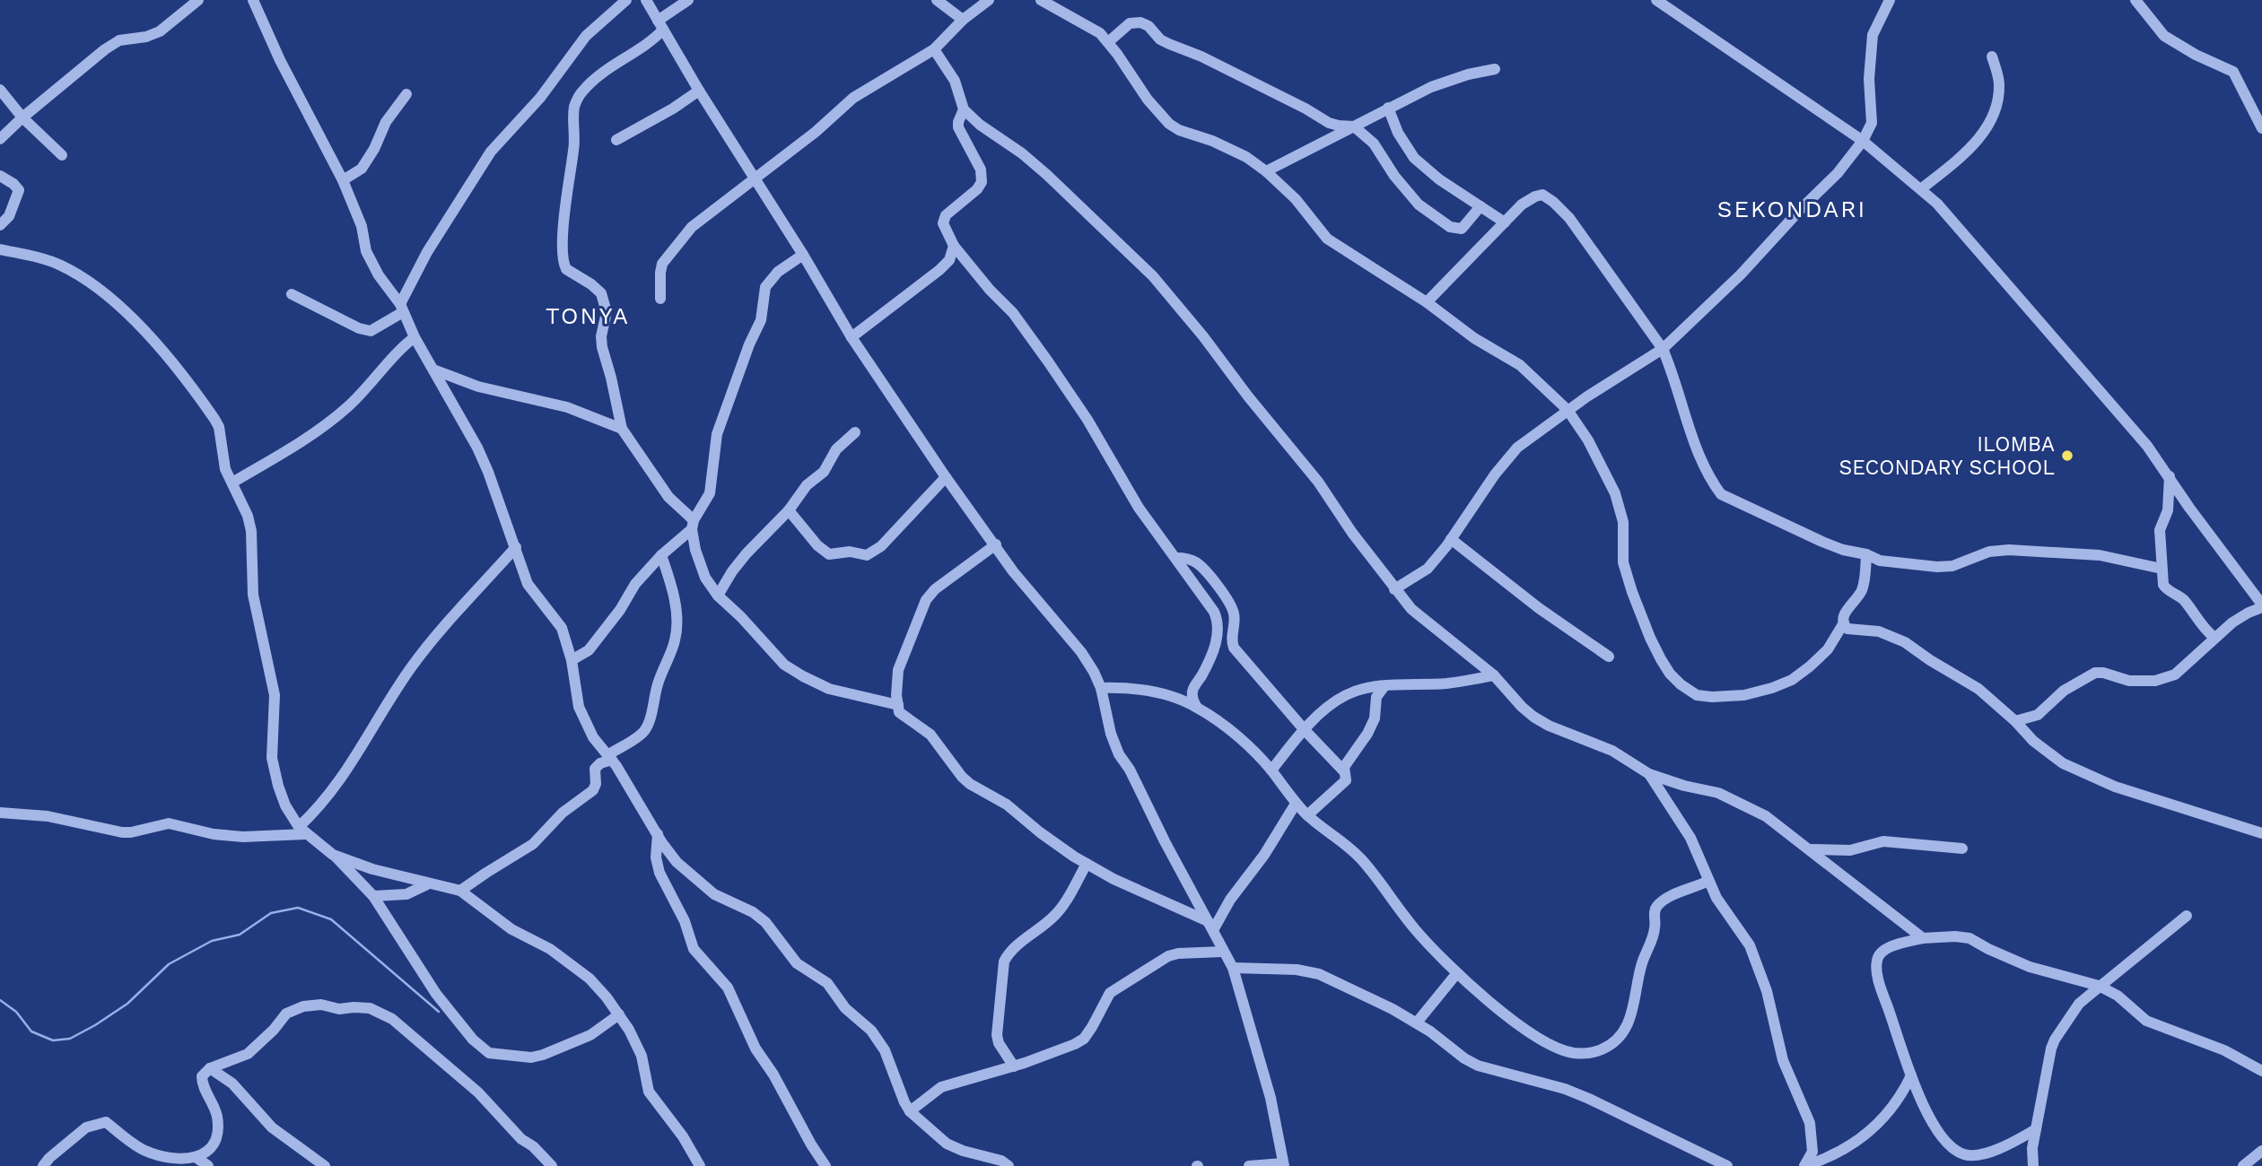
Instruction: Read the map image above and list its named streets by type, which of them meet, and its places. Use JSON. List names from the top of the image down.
{
  "districts": ["SEKONDARI", "TONYA"],
  "places": ["ILOMBA SECONDARY SCHOOL"]
}
